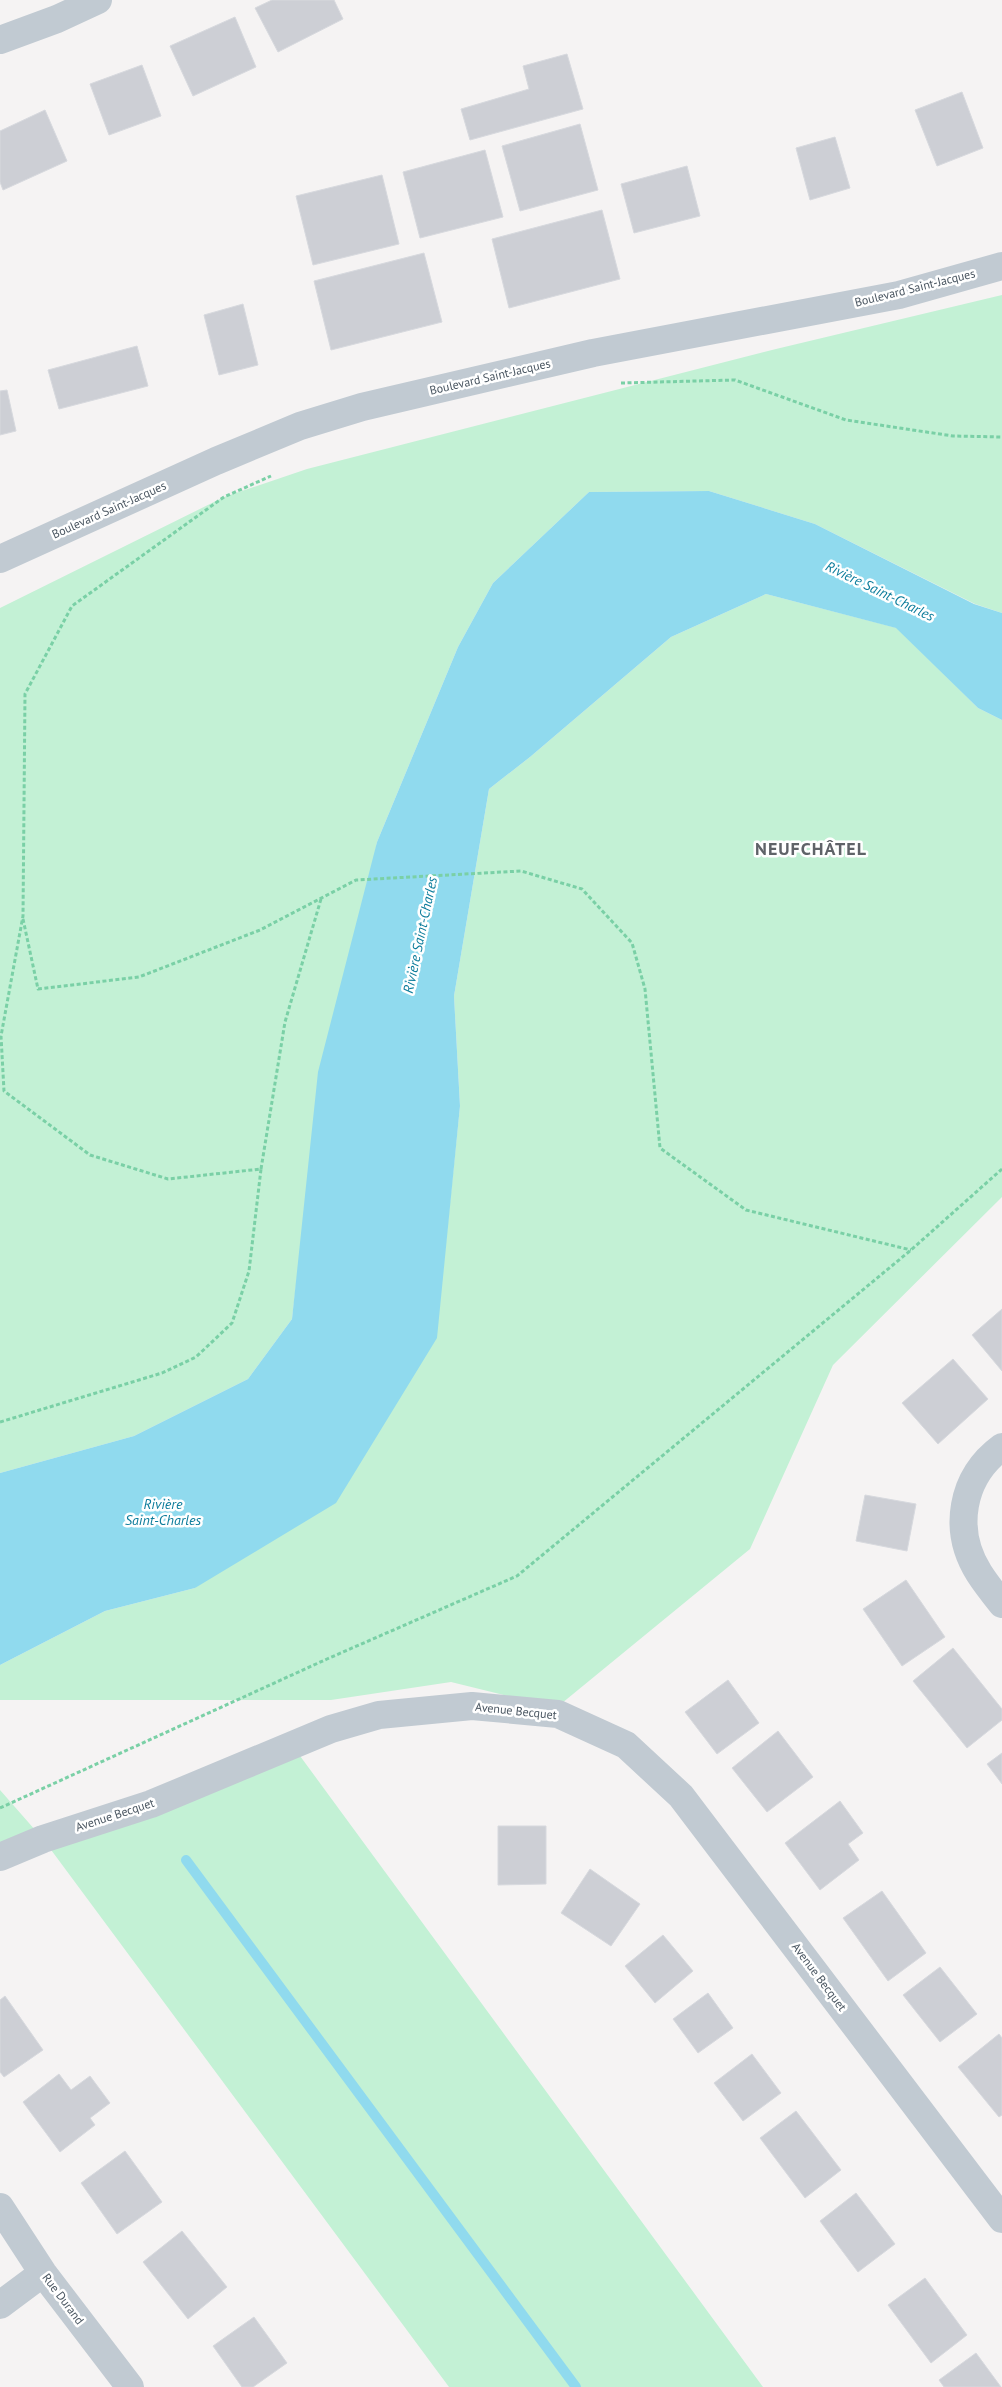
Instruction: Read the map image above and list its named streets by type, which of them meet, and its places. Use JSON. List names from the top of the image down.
{
  "streets": {
    "street": ["Boulevard Saint-Jacques", "Avenue Becquet", "Rue Durand"]
  },
  "districts": ["NEUFCHÂTEL"],
  "water": ["Rivière Saint-Charles"]
}
